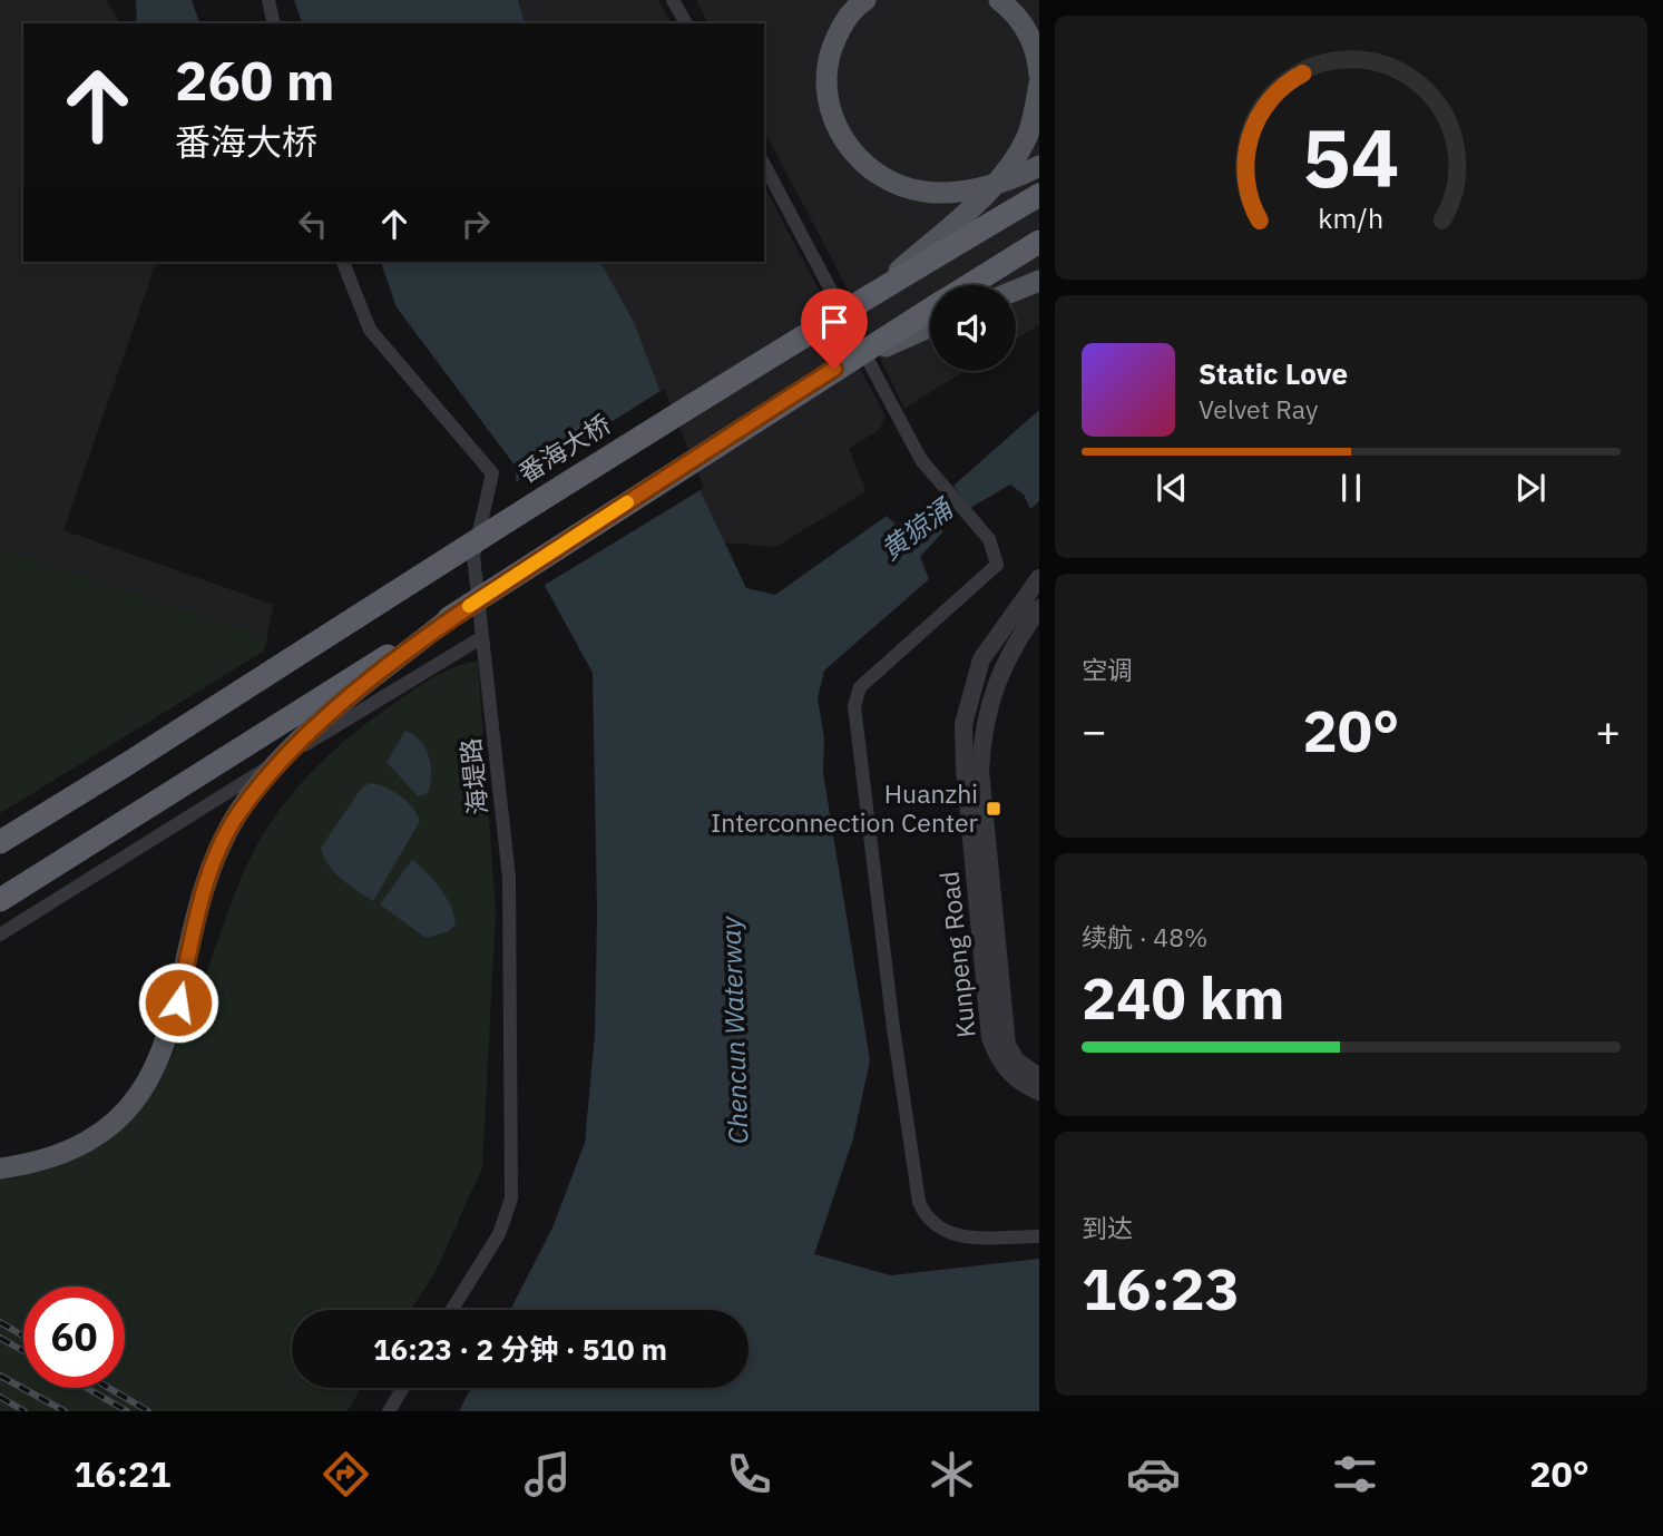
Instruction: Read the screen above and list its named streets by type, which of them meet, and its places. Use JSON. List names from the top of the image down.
{
  "streets": {
    "highway": ["番海大桥"],
    "street": ["海堤路", "Kunpeng Road"]
  },
  "water": ["黄猄涌", "Chencun Waterway"],
  "places": {
    "transit": ["Huanzhi Interconnection Center"]
  },
  "page": {
    "turn": ["260 m", "番海大桥"],
    "song": ["Static Love", "Velvet Ray"],
    "tile": [
      "空调",
      ["续航 · 48%", "240 km"],
      ["到达", "16:23"]
    ],
    "heat": ["−", "20°", "+"],
    "limit": "60",
    "trip": "16:23 · 2 分钟 · 510 m",
    "tabs": ["16:21", "20°"],
    "gauge": ["54", "km/h"]
  }
}
